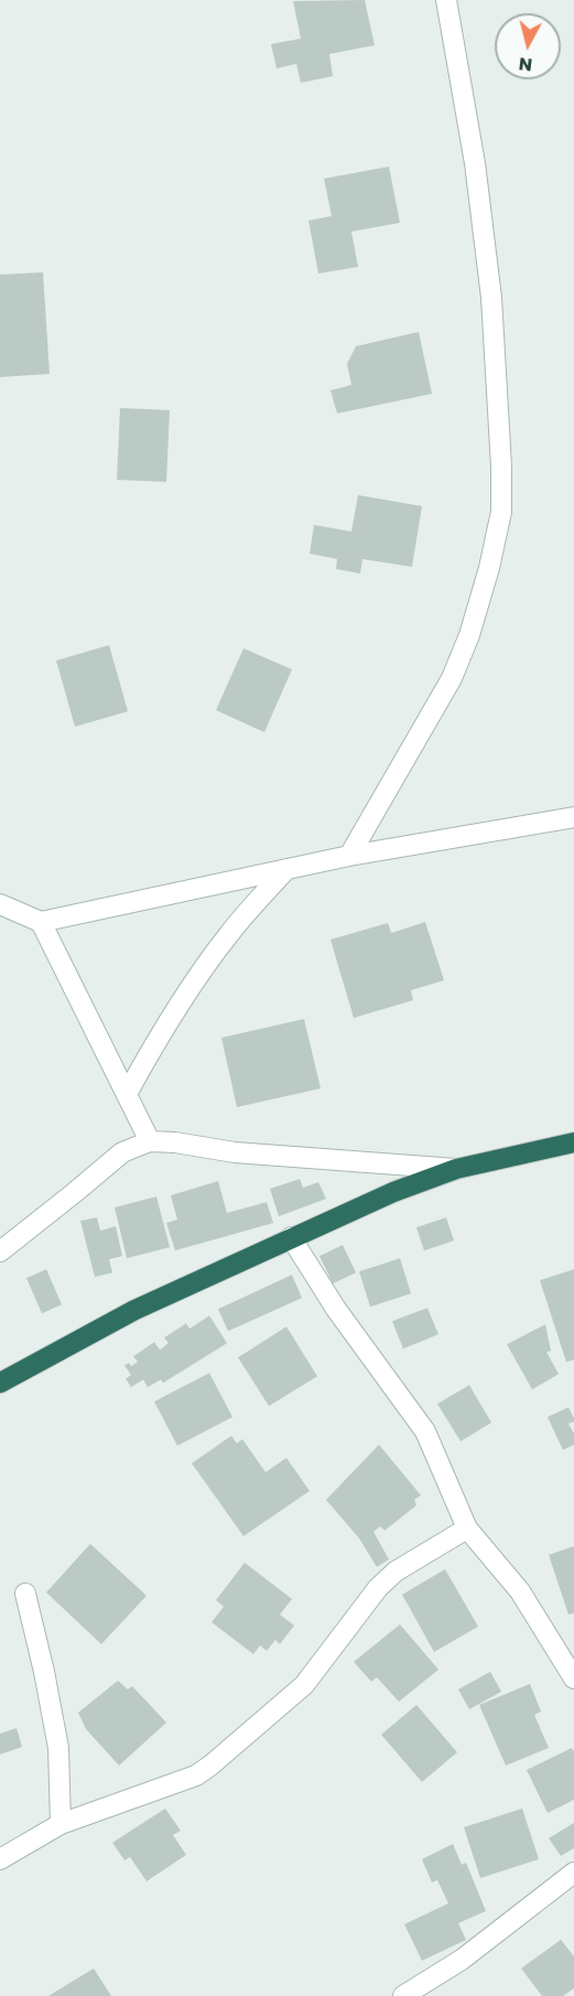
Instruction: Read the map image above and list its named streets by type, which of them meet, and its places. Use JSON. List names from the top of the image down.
{
  "north": "bottom"
}
